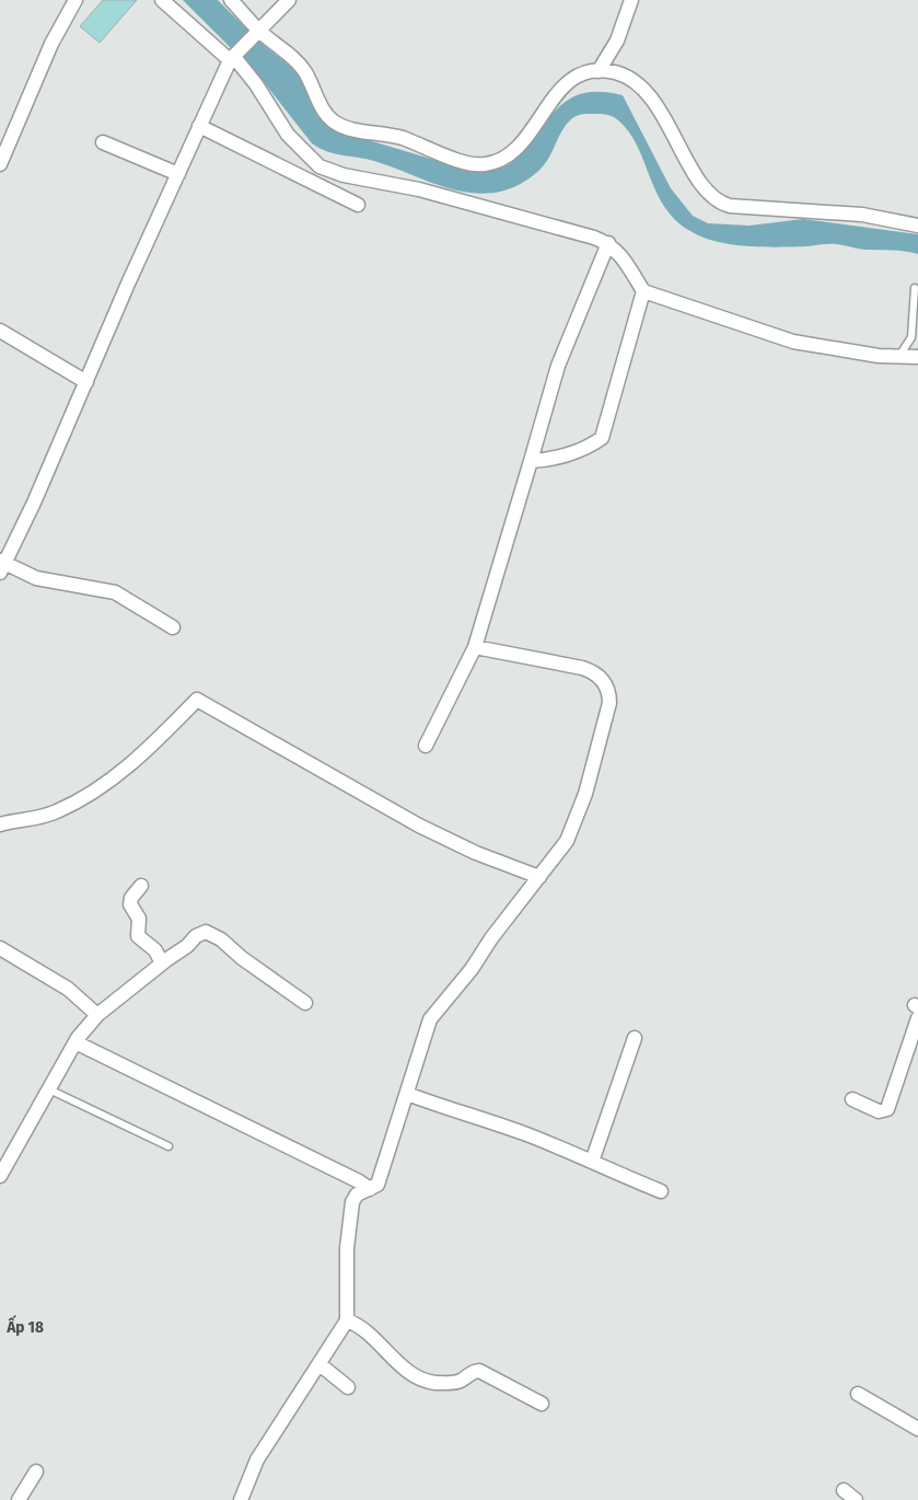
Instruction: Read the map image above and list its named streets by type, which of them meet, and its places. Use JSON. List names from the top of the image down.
{
  "districts": ["Ấp 18"]
}
